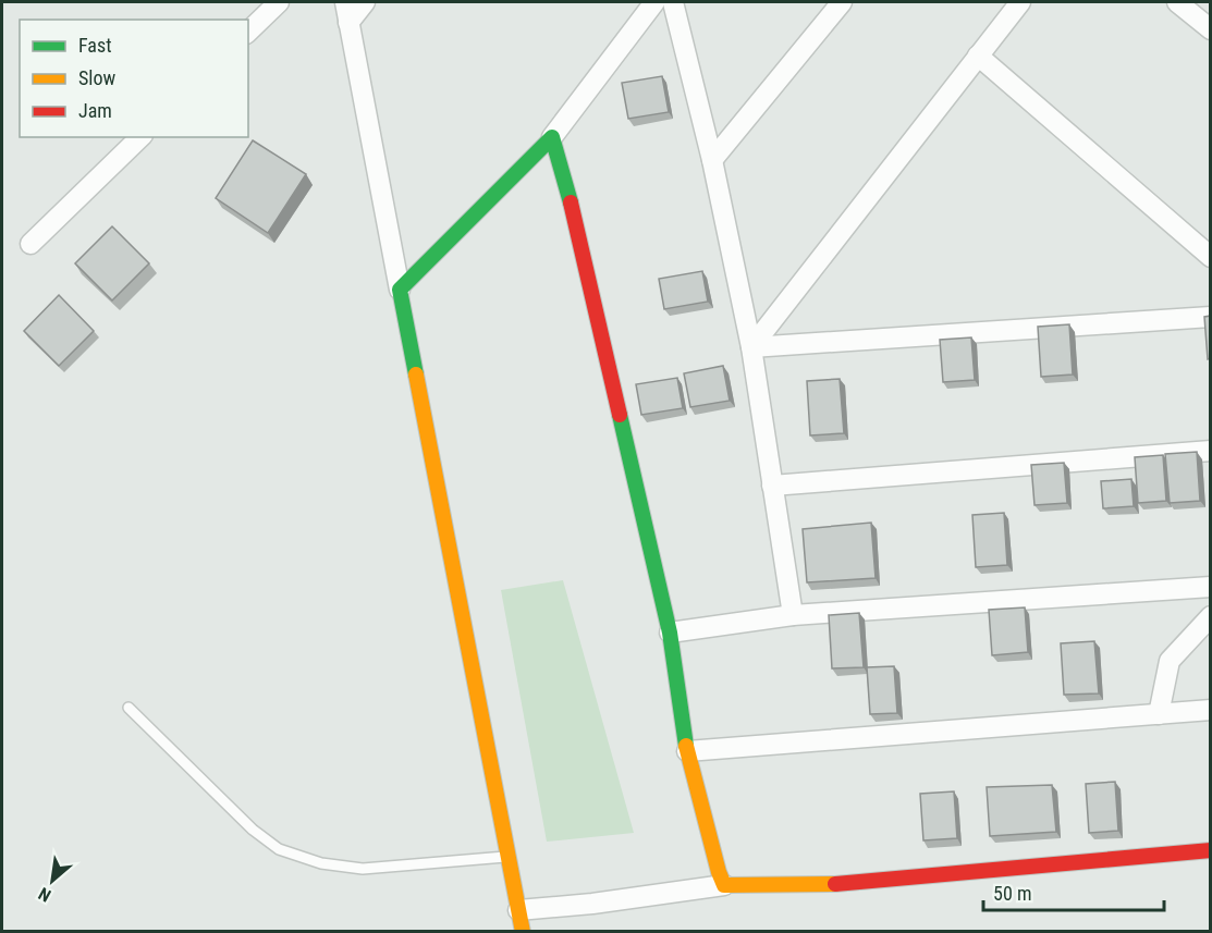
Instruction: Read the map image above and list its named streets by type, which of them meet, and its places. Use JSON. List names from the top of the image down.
{
  "legend": ["Fast", "Slow", "Jam"],
  "scale_bar": "50 m",
  "north": "bottom left"
}
